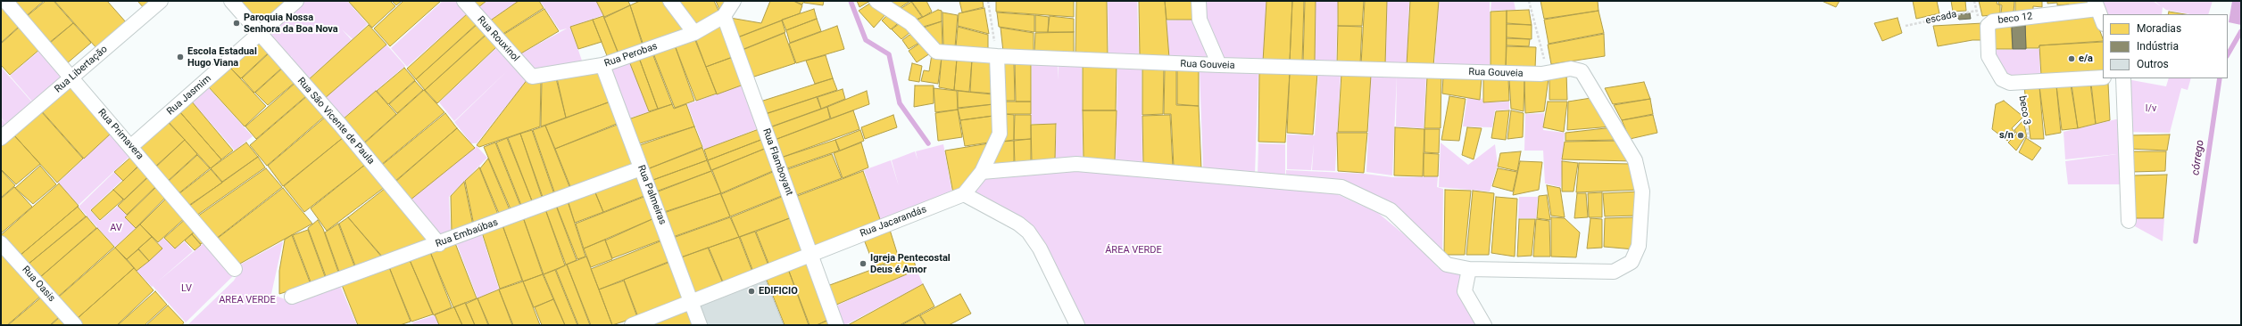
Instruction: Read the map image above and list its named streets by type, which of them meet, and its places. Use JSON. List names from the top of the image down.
{
  "streets": {
    "street": [
      "beco 12",
      "Rua Rouxinol",
      "Rua Perobas",
      "Rua Gouveia",
      "Rua Libertação",
      "Rua Jasmim",
      "Rua São Vicente de Paula",
      "Rua Primavera",
      "Rua Flamboyant",
      "Rua Palmeiras",
      "Rua Jacarandás",
      "Rua Embaúbas",
      "Rua Oasis"
    ],
    "path": ["escada", "beco 3"]
  },
  "crossings": [
    ["beco 12", "beco 3"],
    ["Rua Rouxinol", "Rua Perobas"],
    ["Rua Perobas", "Rua Flamboyant"],
    ["Rua Perobas", "Rua Palmeiras"],
    ["Rua Gouveia", "Rua Jacarandás"],
    ["Rua Libertação", "Rua Primavera"],
    ["Rua Jasmim", "Rua São Vicente de Paula"],
    ["Rua Jasmim", "Rua Primavera"],
    ["Rua São Vicente de Paula", "Rua Embaúbas"],
    ["Rua Flamboyant", "Rua Jacarandás"],
    ["Rua Palmeiras", "Rua Jacarandás"],
    ["Rua Palmeiras", "Rua Embaúbas"]
  ],
  "water": ["córrego"],
  "parks": [
    "l/v",
    "AV",
    "ÁREA VERDE",
    "LV",
    "AREA VERDE"
  ],
  "places": [
    "Paroquia Nossa Senhora da Boa Nova",
    "Escola Estadual Hugo Viana",
    "e/a",
    "s/n",
    "Igreja Pentecostal Deus é Amor",
    "EDIFICIO"
  ],
  "legend": ["Moradias", "Indústria", "Outros"]
}
